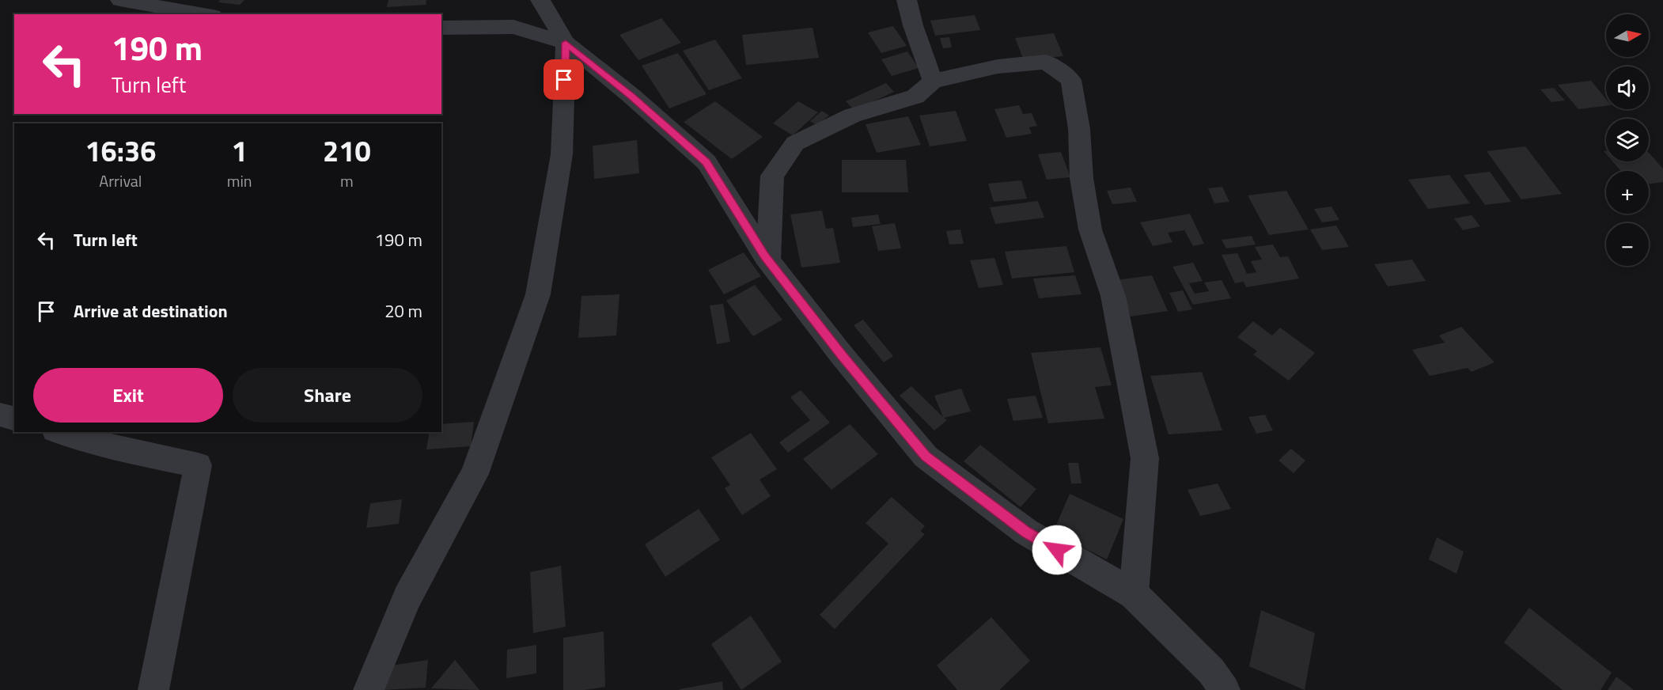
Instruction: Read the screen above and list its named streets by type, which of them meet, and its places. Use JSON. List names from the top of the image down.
{
  "north": "right",
  "page": {
    "map_buttons": ["+", "−"],
    "turn": ["190 m", "Turn left"],
    "eta": [
      "16:36",
      "Arrival",
      "1",
      "min",
      "210",
      "m"
    ],
    "list": [
      {
        "name": "Turn left",
        "value": "190 m"
      },
      {
        "name": "Arrive at destination",
        "value": "20 m"
      }
    ],
    "buttons": ["Exit", "Share"]
  }
}
